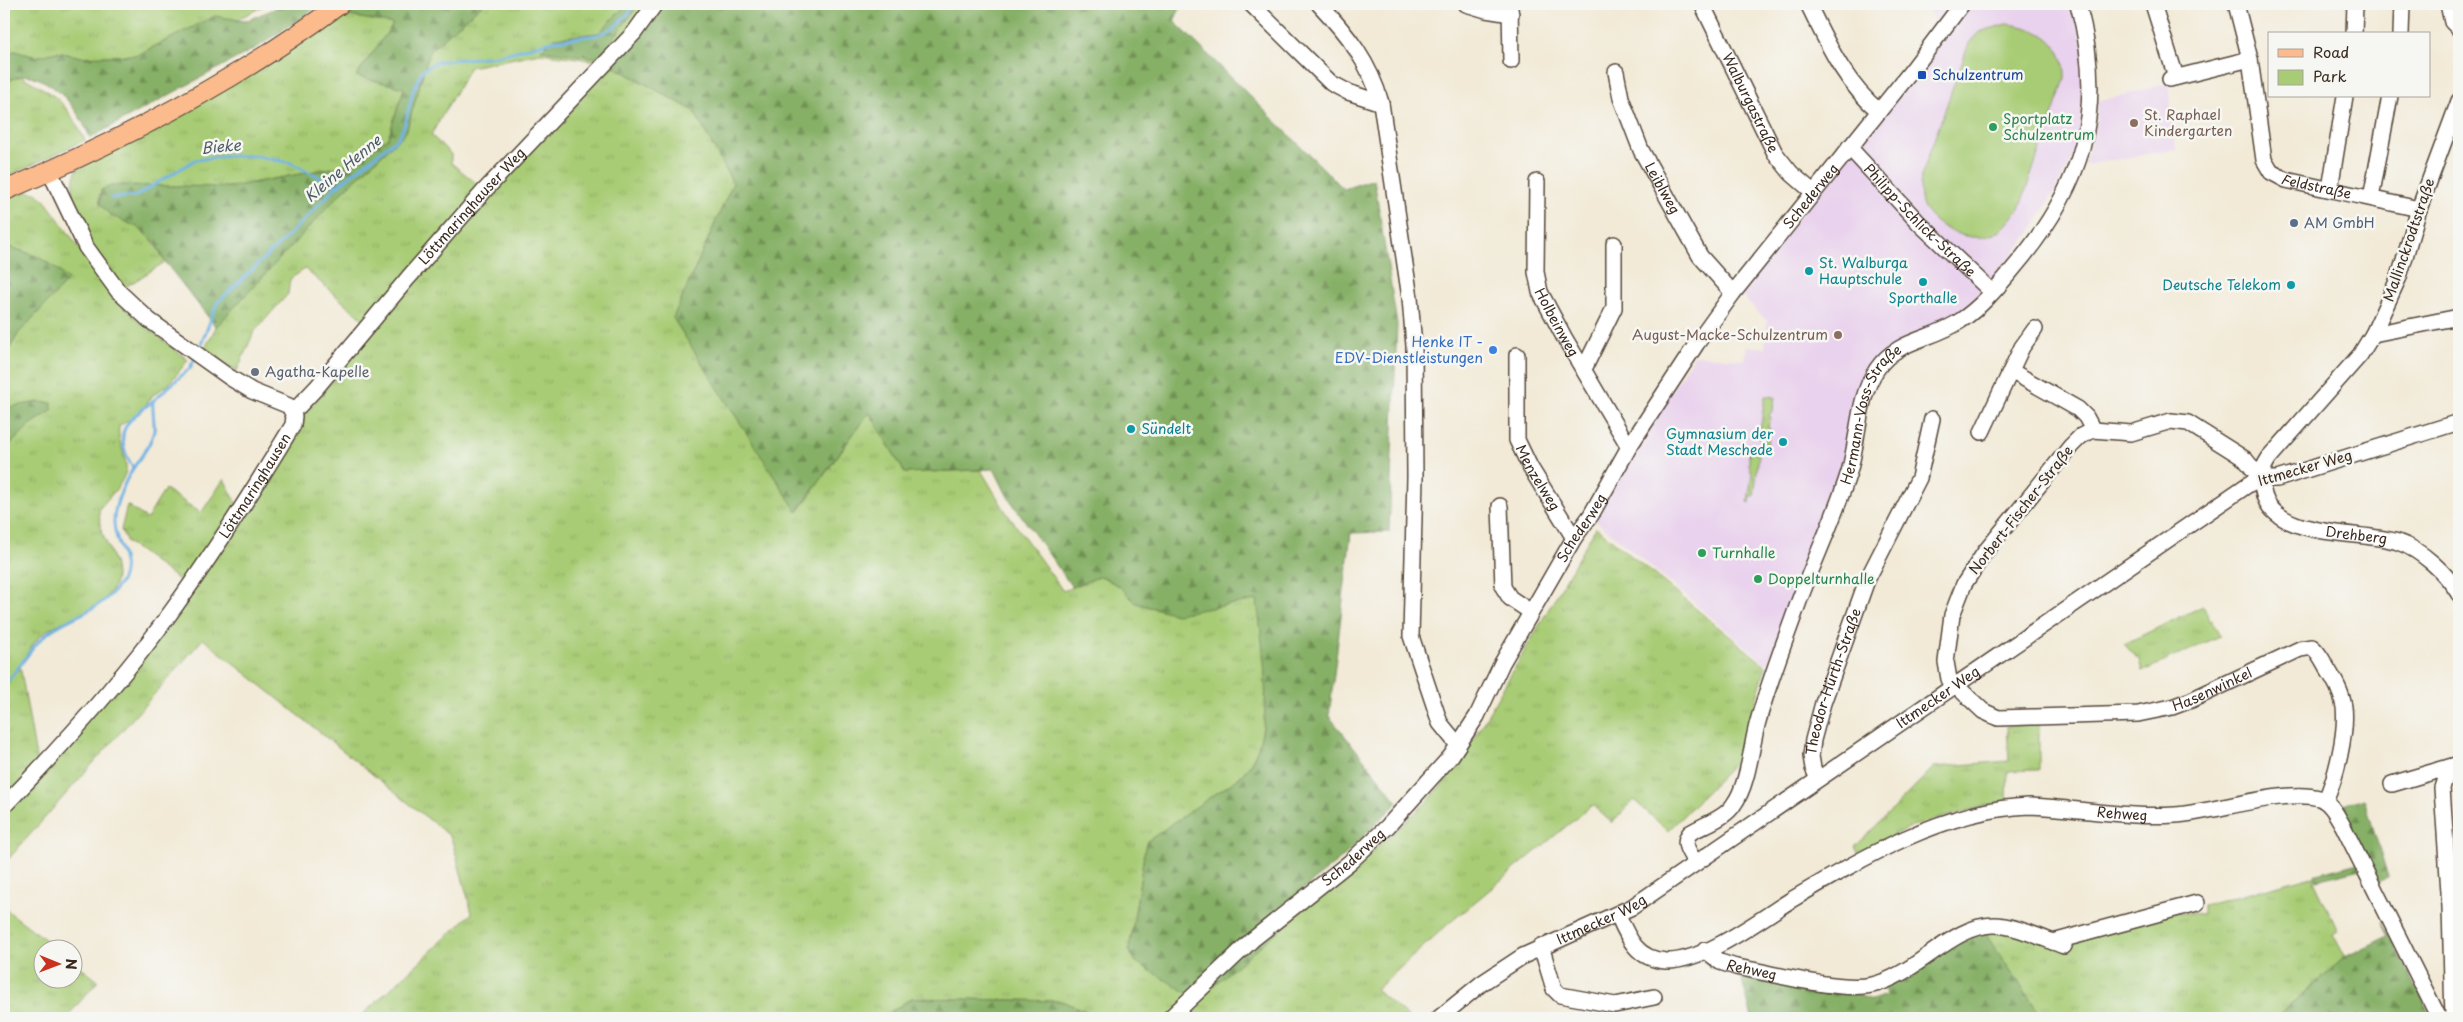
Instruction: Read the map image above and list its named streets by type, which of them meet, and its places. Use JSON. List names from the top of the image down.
{
  "streets": {
    "street": [
      "Walburgastraße",
      "Feldstraße",
      "Leiblweg",
      "Schederweg",
      "Löttmaringhauser Weg",
      "Philipp-Schlick-Straße",
      "Mallinckrodtstraße",
      "Holbeinweg",
      "Hermann-Voss-Straße",
      "Ittmecker Weg",
      "Menzelweg",
      "Löttmaringhausen",
      "Norbert-Fischer-Straße",
      "Drehberg",
      "Theodor-Hürth-Straße",
      "Hasenwinkel",
      "Rehweg"
    ]
  },
  "crossings": [
    ["Walburgastraße", "Schederweg"],
    ["Feldstraße", "Mallinckrodtstraße"],
    ["Leiblweg", "Schederweg"],
    ["Schederweg", "Philipp-Schlick-Straße"],
    ["Schederweg", "Holbeinweg"],
    ["Schederweg", "Menzelweg"],
    ["Löttmaringhauser Weg", "Löttmaringhausen"],
    ["Philipp-Schlick-Straße", "Hermann-Voss-Straße"],
    ["Mallinckrodtstraße", "Ittmecker Weg"],
    ["Mallinckrodtstraße", "Drehberg"],
    ["Hermann-Voss-Straße", "Ittmecker Weg"],
    ["Ittmecker Weg", "Norbert-Fischer-Straße"],
    ["Ittmecker Weg", "Drehberg"],
    ["Ittmecker Weg", "Theodor-Hürth-Straße"],
    ["Ittmecker Weg", "Hasenwinkel"],
    ["Ittmecker Weg", "Rehweg"],
    ["Norbert-Fischer-Straße", "Hasenwinkel"],
    ["Hasenwinkel", "Rehweg"]
  ],
  "water": ["Bieke", "Kleine Henne"],
  "places": {
    "transit": ["Schulzentrum"],
    "other": [
      "St. Raphael Kindergarten",
      "Sportplatz Schulzentrum",
      "AM GmbH",
      "St. Walburga Hauptschule",
      "Sporthalle",
      "Deutsche Telekom",
      "August-Macke-Schulzentrum",
      "Henke IT - EDV-Dienstleistungen",
      "Agatha-Kapelle",
      "Sündelt",
      "Gymnasium der Stadt Meschede",
      "Turnhalle",
      "Doppelturnhalle"
    ]
  },
  "legend": ["Road", "Park"],
  "north": "right"
}
